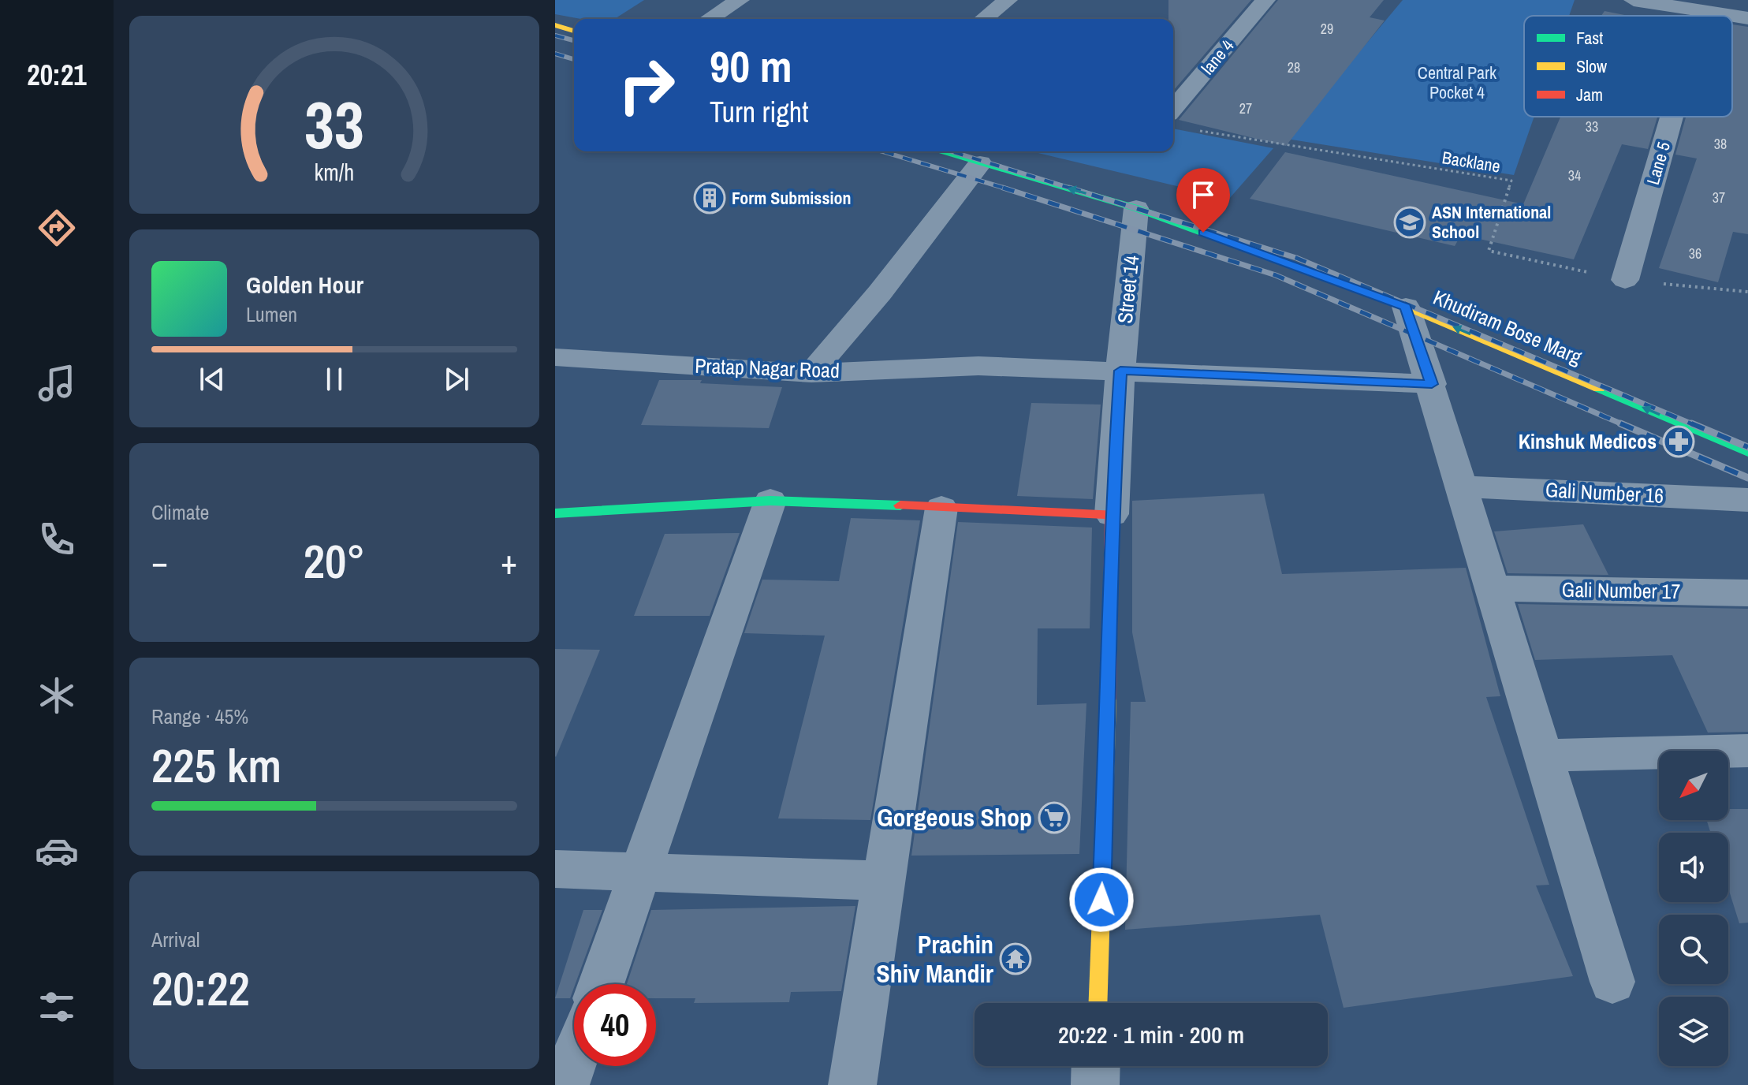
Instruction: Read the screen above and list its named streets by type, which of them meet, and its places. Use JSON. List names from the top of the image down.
{
  "streets": {
    "street": [
      "lane 4",
      "Lane 5",
      "Street 14",
      "Khudiram Bose Marg",
      "Pratap Nagar Road",
      "Gali Number 16",
      "Gali Number 17"
    ],
    "path": ["Backlane"]
  },
  "crossings": [
    ["Backlane", "Lane 5"],
    ["Street 14", "Khudiram Bose Marg"],
    ["Street 14", "Pratap Nagar Road"]
  ],
  "one_way": ["Khudiram Bose Marg"],
  "parks": ["Central Park Pocket 4"],
  "places": {
    "building": ["Form Submission"],
    "school or university": ["ASN International School"],
    "pharmacy": ["Kinshuk Medicos"],
    "supermarket": ["Gorgeous Shop"],
    "temple": ["Prachin Shiv Mandir"]
  },
  "house_numbers": [
    "29",
    "28",
    "27",
    "33",
    "38",
    "34",
    "37",
    "36"
  ],
  "legend": ["Fast", "Slow", "Jam"],
  "north": "bottom left",
  "page": {
    "tabs": "20:21",
    "turn": ["90 m", "Turn right"],
    "song": ["Golden Hour", "Lumen"],
    "tile": [
      "Climate",
      ["Range · 45%", "225 km"],
      ["Arrival", "20:22"]
    ],
    "heat": ["−", "20°", "+"],
    "limit": "40",
    "trip": "20:22 · 1 min · 200 m",
    "gauge": ["33", "km/h"]
  }
}
